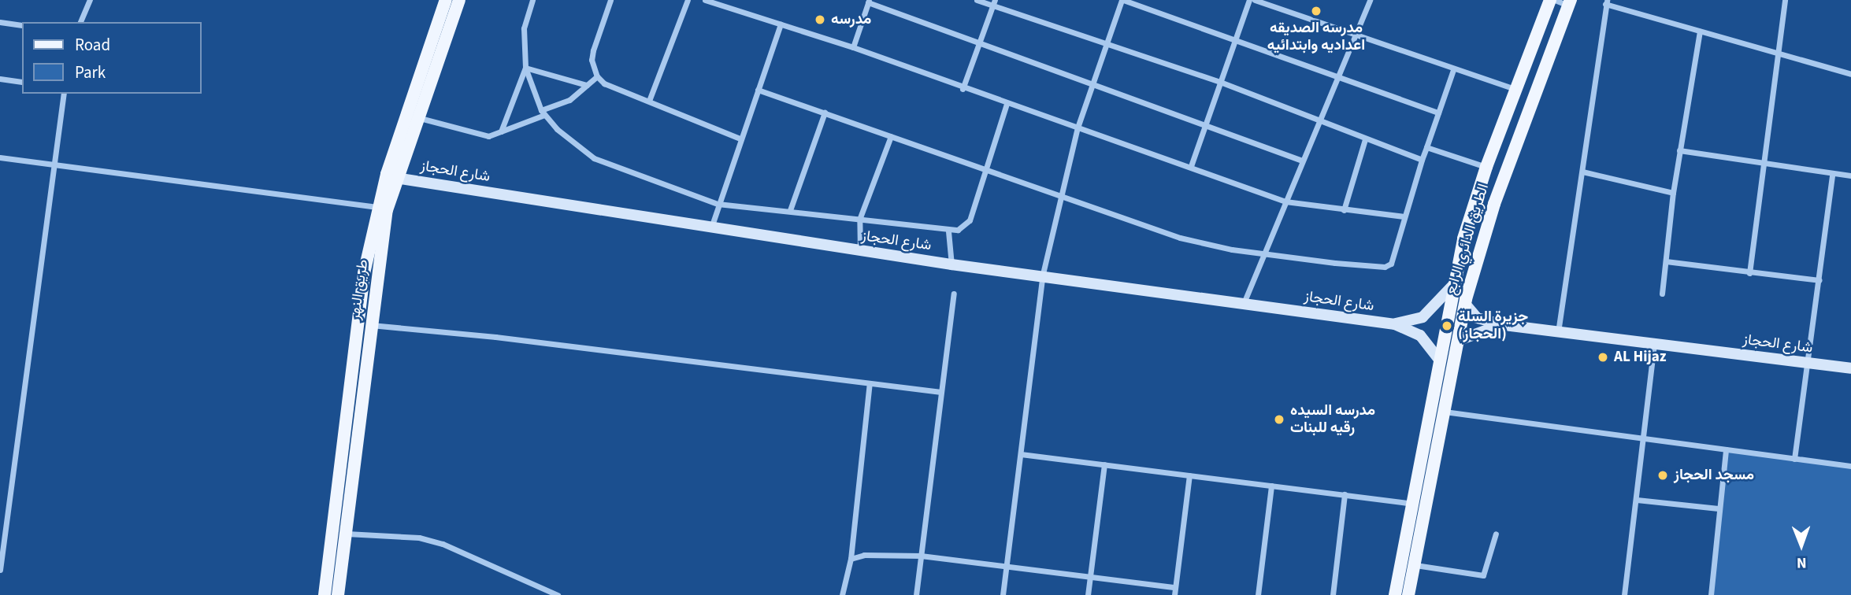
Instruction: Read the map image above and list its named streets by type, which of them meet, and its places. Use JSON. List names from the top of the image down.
{
  "streets": {
    "main road": ["شارع الحجاز", "الطريق الدائري الرابع", "طريق النهر"]
  },
  "crossings": [
    ["شارع الحجاز", "الطريق الدائري الرابع"],
    ["شارع الحجاز", "طريق النهر"]
  ],
  "places": [
    "مدرسه الصديقه اعداديه وابتدائيه",
    "مدرسه",
    "جزيرة السلة (الحجاز)",
    "AL Hijaz",
    "مدرسه السيده رقيه للبنات",
    "مسجد الحجاز"
  ],
  "legend": ["Road", "Park"],
  "north": "bottom"
}
